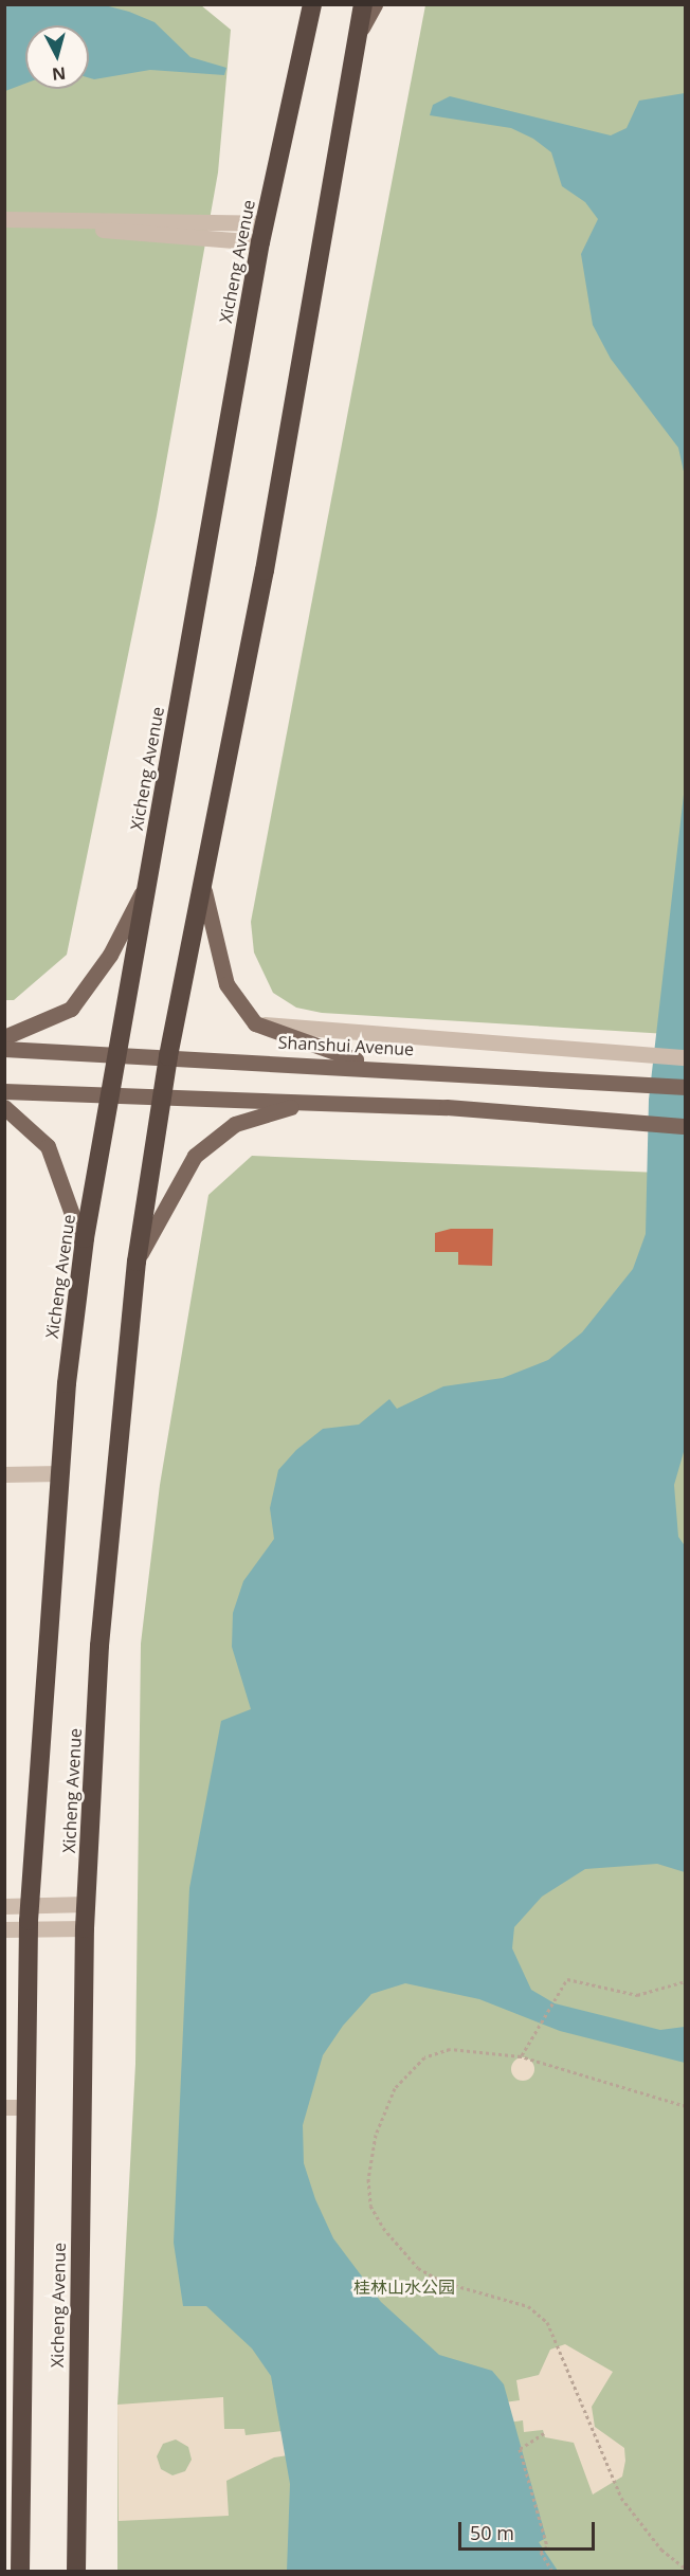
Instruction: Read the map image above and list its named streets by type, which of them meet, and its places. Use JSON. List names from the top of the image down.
{
  "streets": {
    "highway": ["Xicheng Avenue"],
    "main road": ["Shanshui Avenue"]
  },
  "crossings": [
    ["Xicheng Avenue", "Shanshui Avenue"]
  ],
  "parks": ["桂林山水公园"],
  "scale_bar": "50 m",
  "north": "bottom"
}
